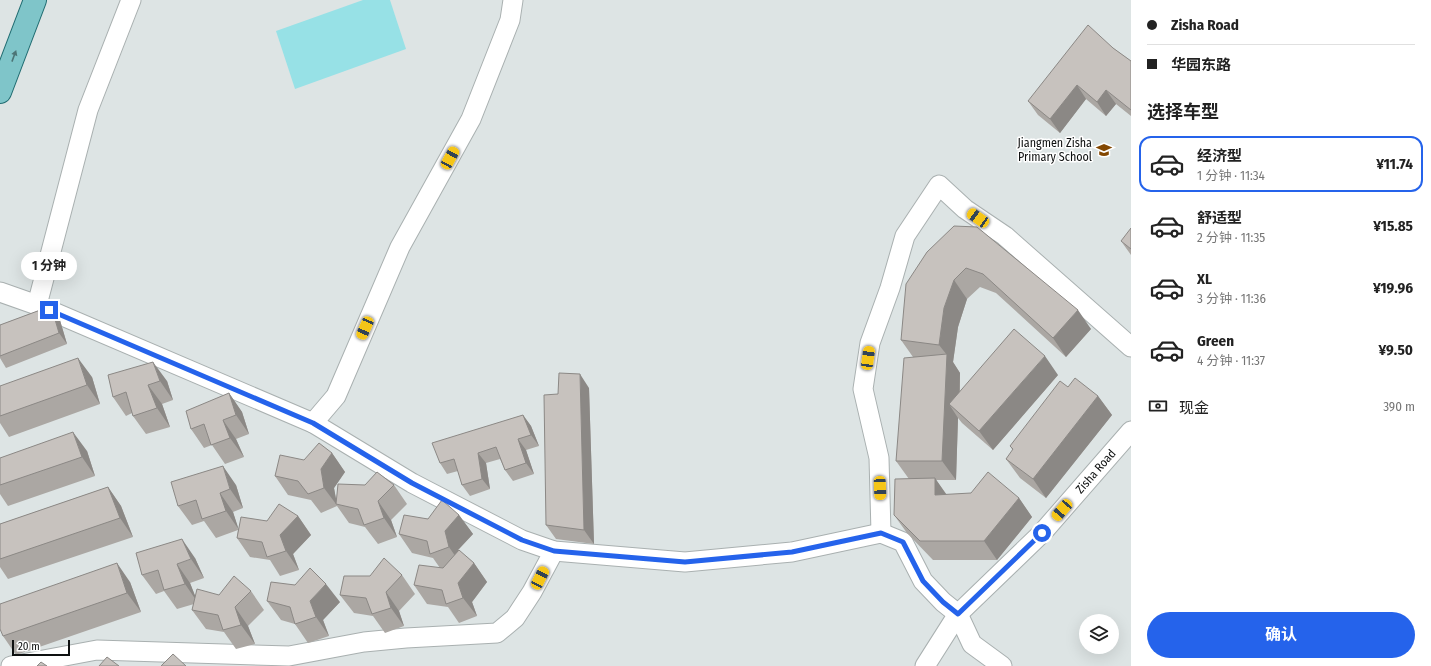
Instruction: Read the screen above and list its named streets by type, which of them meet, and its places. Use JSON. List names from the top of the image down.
{
  "streets": {
    "street": ["Zisha Road"]
  },
  "places": {
    "school or university": ["Jiangmen Zisha Primary School"]
  },
  "scale_bar": "20 m",
  "page": {
    "banner": ["Zisha Road", "华园东路"],
    "heading": "选择车型",
    "list": [
      {
        "name": "经济型",
        "note": "1 分钟 · 11:34",
        "value": "¥11.74"
      },
      {
        "name": "舒适型",
        "note": "2 分钟 · 11:35",
        "value": "¥15.85"
      },
      {
        "name": "XL",
        "note": "3 分钟 · 11:36",
        "value": "¥19.96"
      },
      {
        "name": "Green",
        "note": "4 分钟 · 11:37",
        "value": "¥9.50"
      }
    ],
    "bubble": "1 分钟",
    "pay": ["现金", "390 m"],
    "buttons": "确认",
    "scale": "20 m"
  }
}
